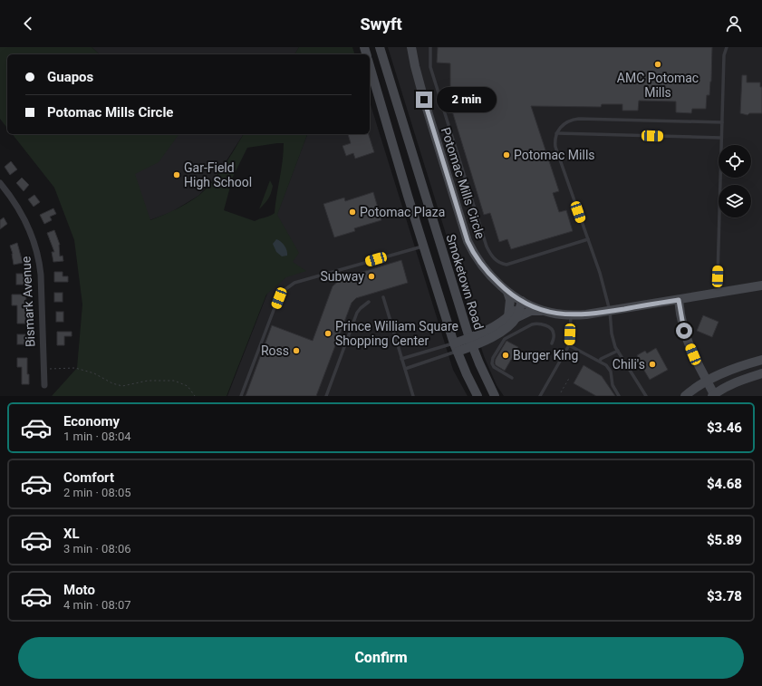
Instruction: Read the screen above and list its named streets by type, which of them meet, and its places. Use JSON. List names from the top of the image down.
{
  "streets": {
    "street": ["Potomac Mills Circle", "Smoketown Road", "Bismark Avenue"]
  },
  "places": [
    "AMC Potomac Mills",
    "Potomac Mills",
    "Gar-Field High School",
    "Potomac Plaza",
    "Subway",
    "Prince William Square Shopping Center",
    "Ross",
    "Burger King",
    "Chili's"
  ],
  "page": {
    "header": "Swyft",
    "banner": ["Guapos", "Potomac Mills Circle"],
    "bubble": "2 min",
    "list": [
      {
        "name": "Economy",
        "note": "1 min · 08:04",
        "value": "$3.46"
      },
      {
        "name": "Comfort",
        "note": "2 min · 08:05",
        "value": "$4.68"
      },
      {
        "name": "XL",
        "note": "3 min · 08:06",
        "value": "$5.89"
      },
      {
        "name": "Moto",
        "note": "4 min · 08:07",
        "value": "$3.78"
      }
    ],
    "buttons": "Confirm"
  }
}
